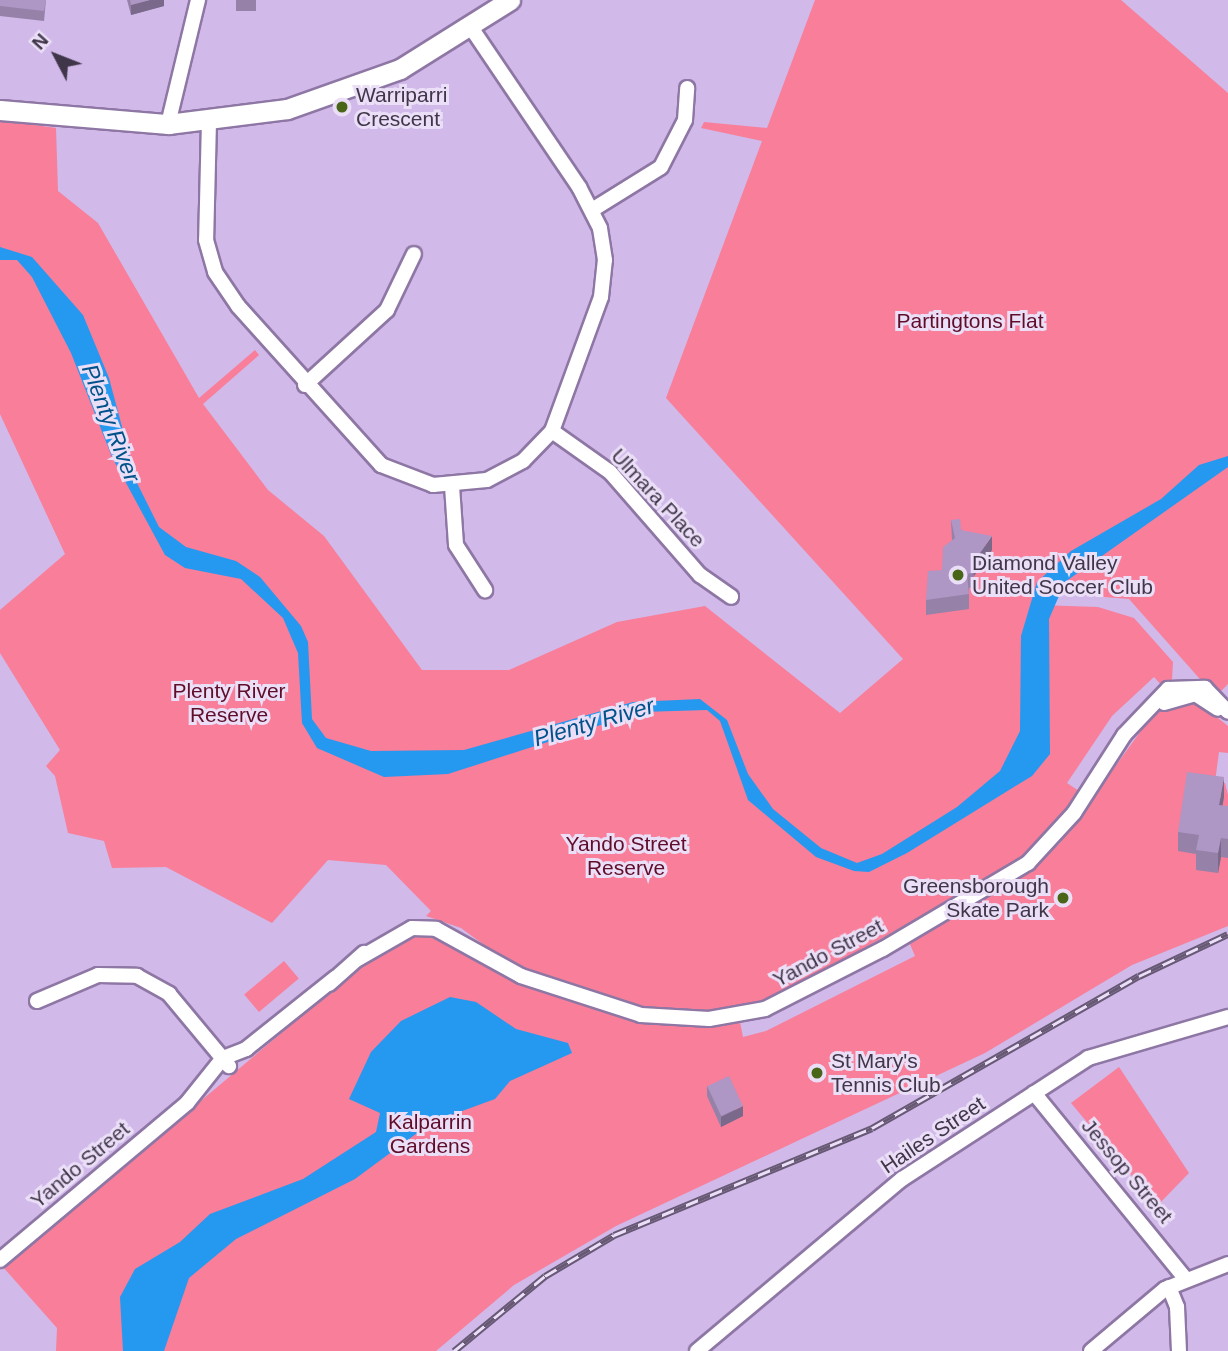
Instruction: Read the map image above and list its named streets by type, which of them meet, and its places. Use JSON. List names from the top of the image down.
{
  "streets": {
    "street": [
      "Ulmara Place",
      "Yando Street",
      "Hailes Street",
      "Jessop Street"
    ]
  },
  "crossings": [
    ["Hailes Street", "Jessop Street"]
  ],
  "water": ["Plenty River"],
  "parks": [
    "Partingtons Flat",
    "Plenty River Reserve",
    "Yando Street Reserve",
    "Kalparrin Gardens"
  ],
  "places": [
    "Warriparri Crescent",
    "Diamond Valley United Soccer Club",
    "Greensborough Skate Park",
    "St Mary's Tennis Club"
  ],
  "north": "top left"
}
